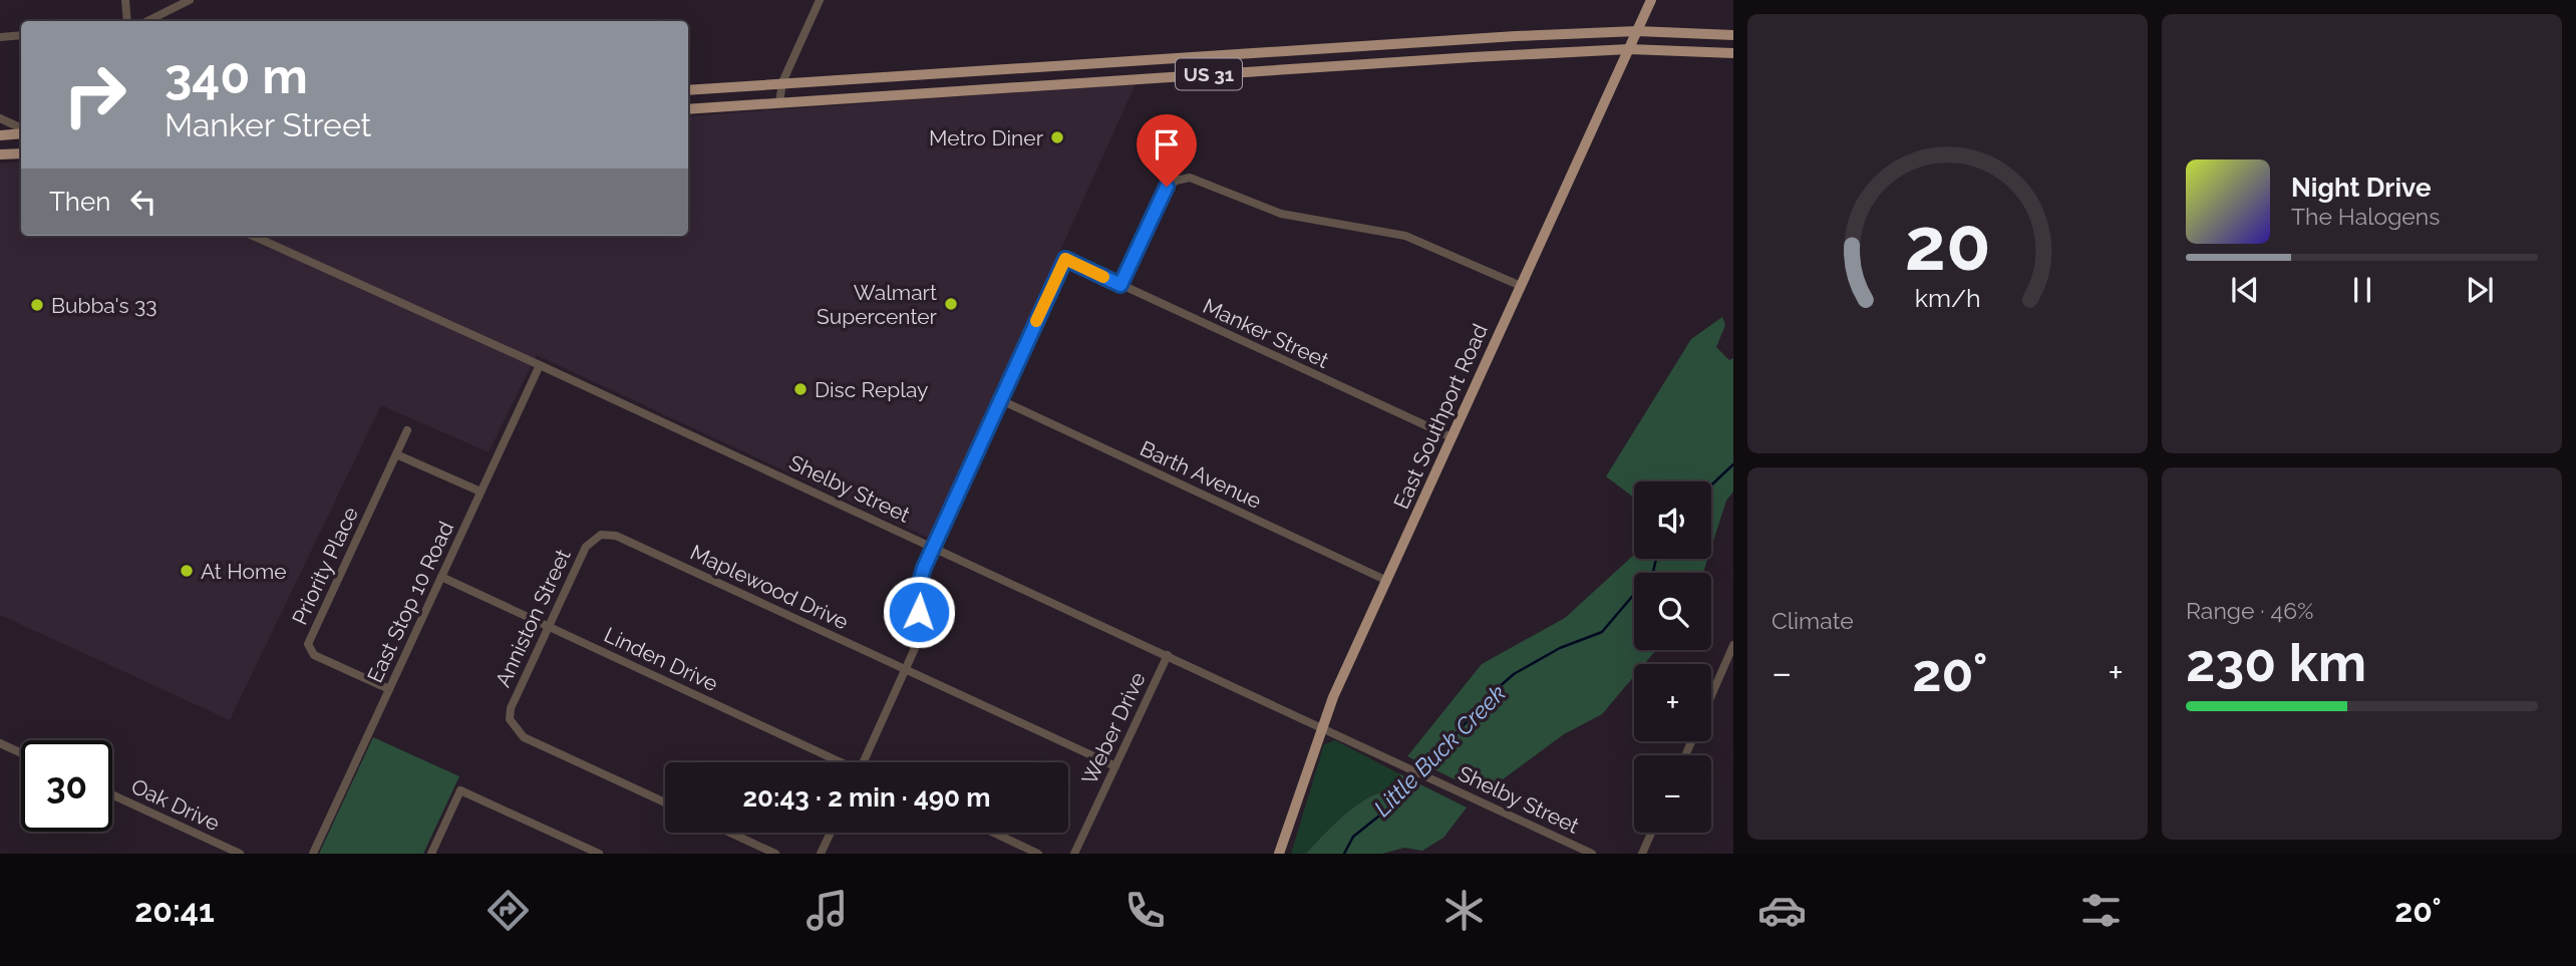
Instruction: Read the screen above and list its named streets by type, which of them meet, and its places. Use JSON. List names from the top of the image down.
{
  "streets": {
    "main road": ["US 31", "East Southport Road"],
    "street": [
      "Manker Street",
      "Barth Avenue",
      "Shelby Street",
      "Priority Place",
      "Maplewood Drive",
      "East Stop 10 Road",
      "Anniston Street",
      "Linden Drive",
      "Weber Drive",
      "Oak Drive"
    ]
  },
  "crossings": [
    ["US 31", "East Southport Road"],
    ["Manker Street", "East Southport Road"],
    ["Manker Street", "Barth Avenue"],
    ["East Southport Road", "Barth Avenue"],
    ["East Southport Road", "Shelby Street"],
    ["Shelby Street", "East Stop 10 Road"],
    ["Shelby Street", "Weber Drive"],
    ["Priority Place", "East Stop 10 Road"],
    ["Maplewood Drive", "Anniston Street"],
    ["Maplewood Drive", "Weber Drive"],
    ["East Stop 10 Road", "Linden Drive"],
    ["Anniston Street", "Linden Drive"]
  ],
  "water": ["Little Buck Creek"],
  "places": [
    "Metro Diner",
    "Walmart Supercenter",
    "Bubba's 33",
    "Disc Replay",
    "At Home"
  ],
  "page": {
    "turn": ["340 m", "Manker Street"],
    "song": ["Night Drive", "The Halogens"],
    "then": "Then",
    "tile": [
      "Climate",
      ["Range · 46%", "230 km"]
    ],
    "map_buttons": ["+", "−"],
    "heat": ["−", "20°", "+"],
    "limit": "30",
    "trip": "20:43 · 2 min · 490 m",
    "tabs": ["20:41", "20°"],
    "gauge": ["20", "km/h"]
  }
}
